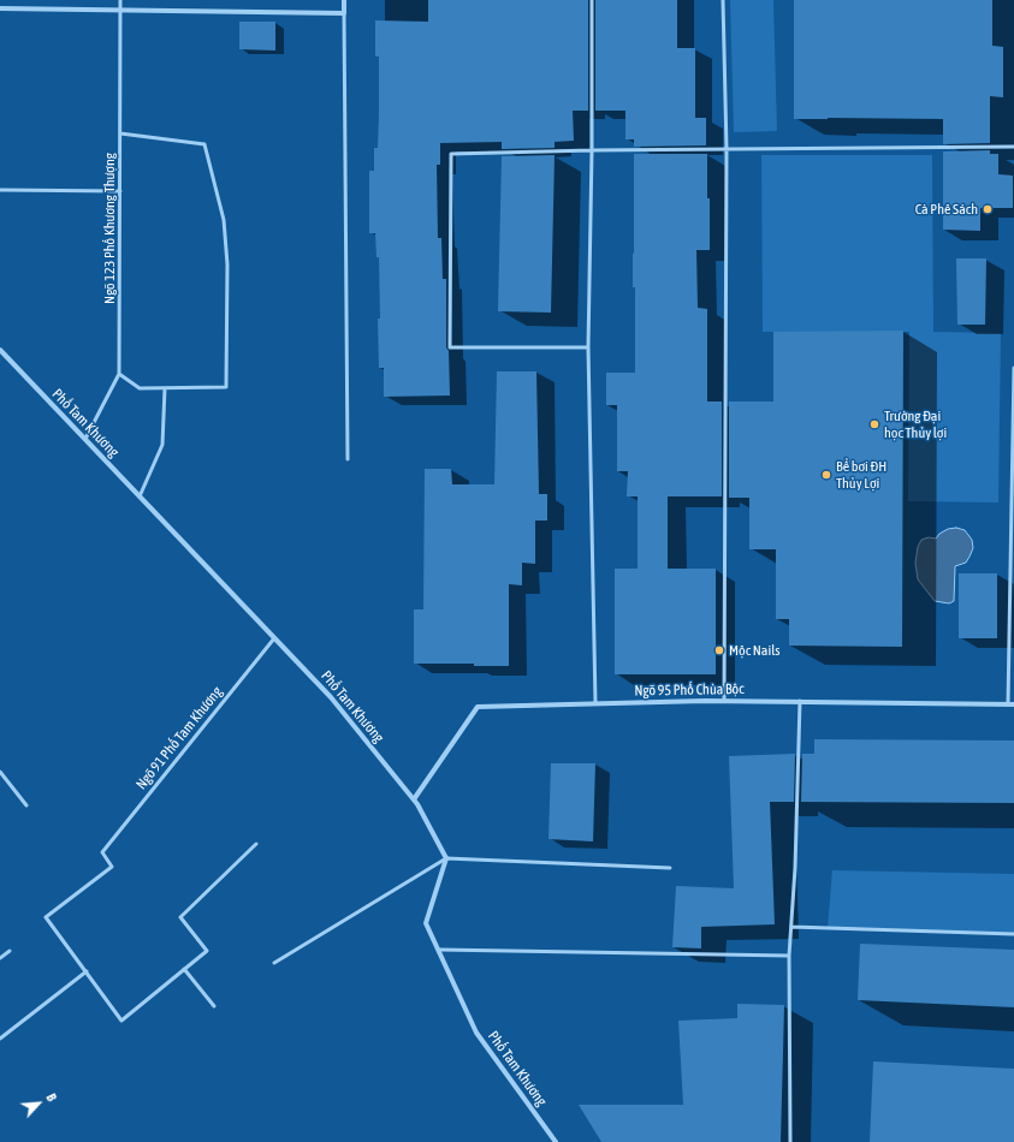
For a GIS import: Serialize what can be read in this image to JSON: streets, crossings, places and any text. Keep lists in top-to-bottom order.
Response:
{
  "streets": {
    "street": ["Phố Tam Khương", "Ngõ 95 Phố Chùa Bộc"],
    "lane": ["Ngõ 123 Phố Khương Thượng", "Ngõ 91 Phố Tam Khương"]
  },
  "crossings": [
    ["Ngõ 123 Phố Khương Thượng", "Phố Tam Khương"],
    ["Phố Tam Khương", "Ngõ 95 Phố Chùa Bộc"],
    ["Phố Tam Khương", "Ngõ 91 Phố Tam Khương"]
  ],
  "places": [
    "Cà Phê Sách",
    "Trường Đại học Thủy lợi",
    "Bể bơi ĐH Thủy Lợi",
    "Mộc Nails"
  ],
  "north": "top right"
}
